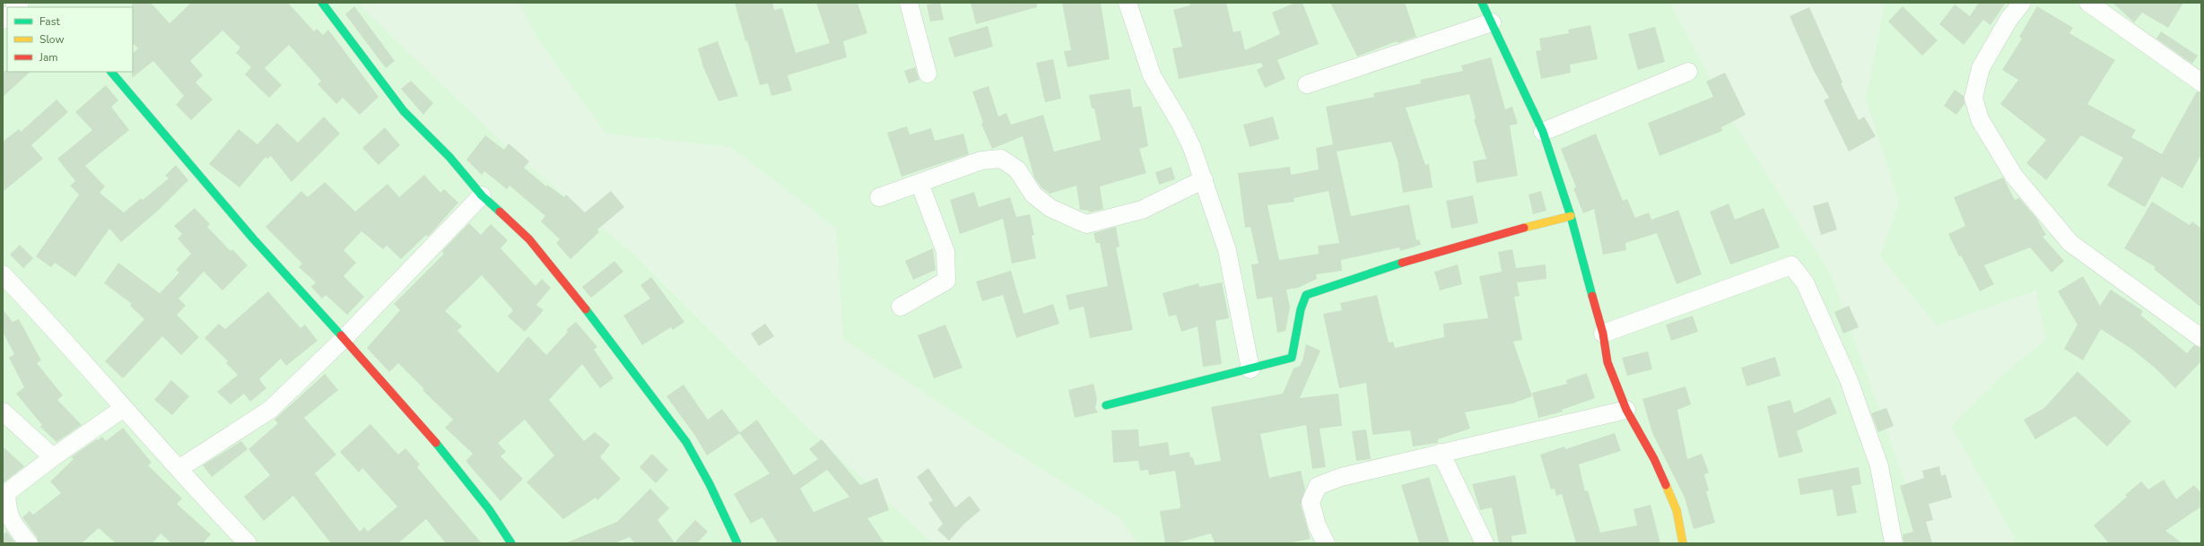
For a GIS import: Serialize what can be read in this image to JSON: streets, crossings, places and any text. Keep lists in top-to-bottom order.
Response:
{
  "legend": ["Fast", "Slow", "Jam"]
}
